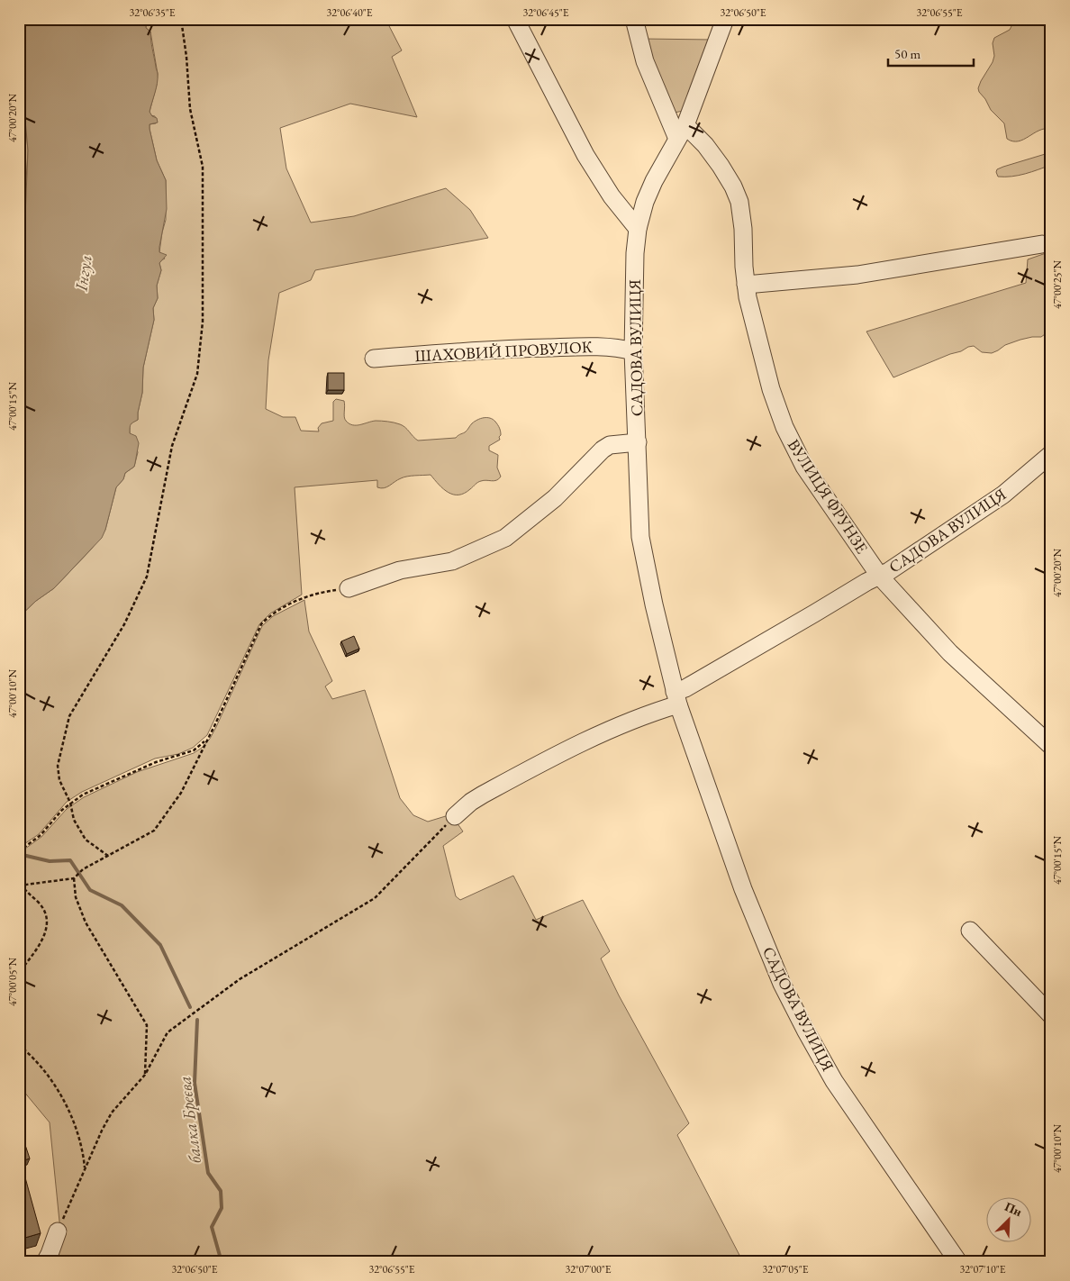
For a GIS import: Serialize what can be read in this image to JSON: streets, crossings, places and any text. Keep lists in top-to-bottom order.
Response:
{
  "streets": {
    "street": ["САДОВА ВУЛИЦЯ", "ШАХОВИЙ ПРОВУЛОК", "ВУЛИЦЯ ФРУНЗЕ"]
  },
  "crossings": [
    ["САДОВА ВУЛИЦЯ", "ШАХОВИЙ ПРОВУЛОК"],
    ["САДОВА ВУЛИЦЯ", "ВУЛИЦЯ ФРУНЗЕ"]
  ],
  "water": ["Інгул", "балка Бреєва"],
  "scale_bar": "50 m",
  "north": "top right",
  "coordinates": [
    "32°06'35\"E",
    "32°06'40\"E",
    "32°06'45\"E",
    "32°06'50\"E",
    "32°06'55\"E",
    "47°00'20\"N",
    "47°00'25\"N",
    "47°00'15\"N",
    "47°00'10\"N",
    "47°00'05\"N",
    "32°07'00\"E",
    "32°07'05\"E",
    "32°07'10\"E"
  ]
}
